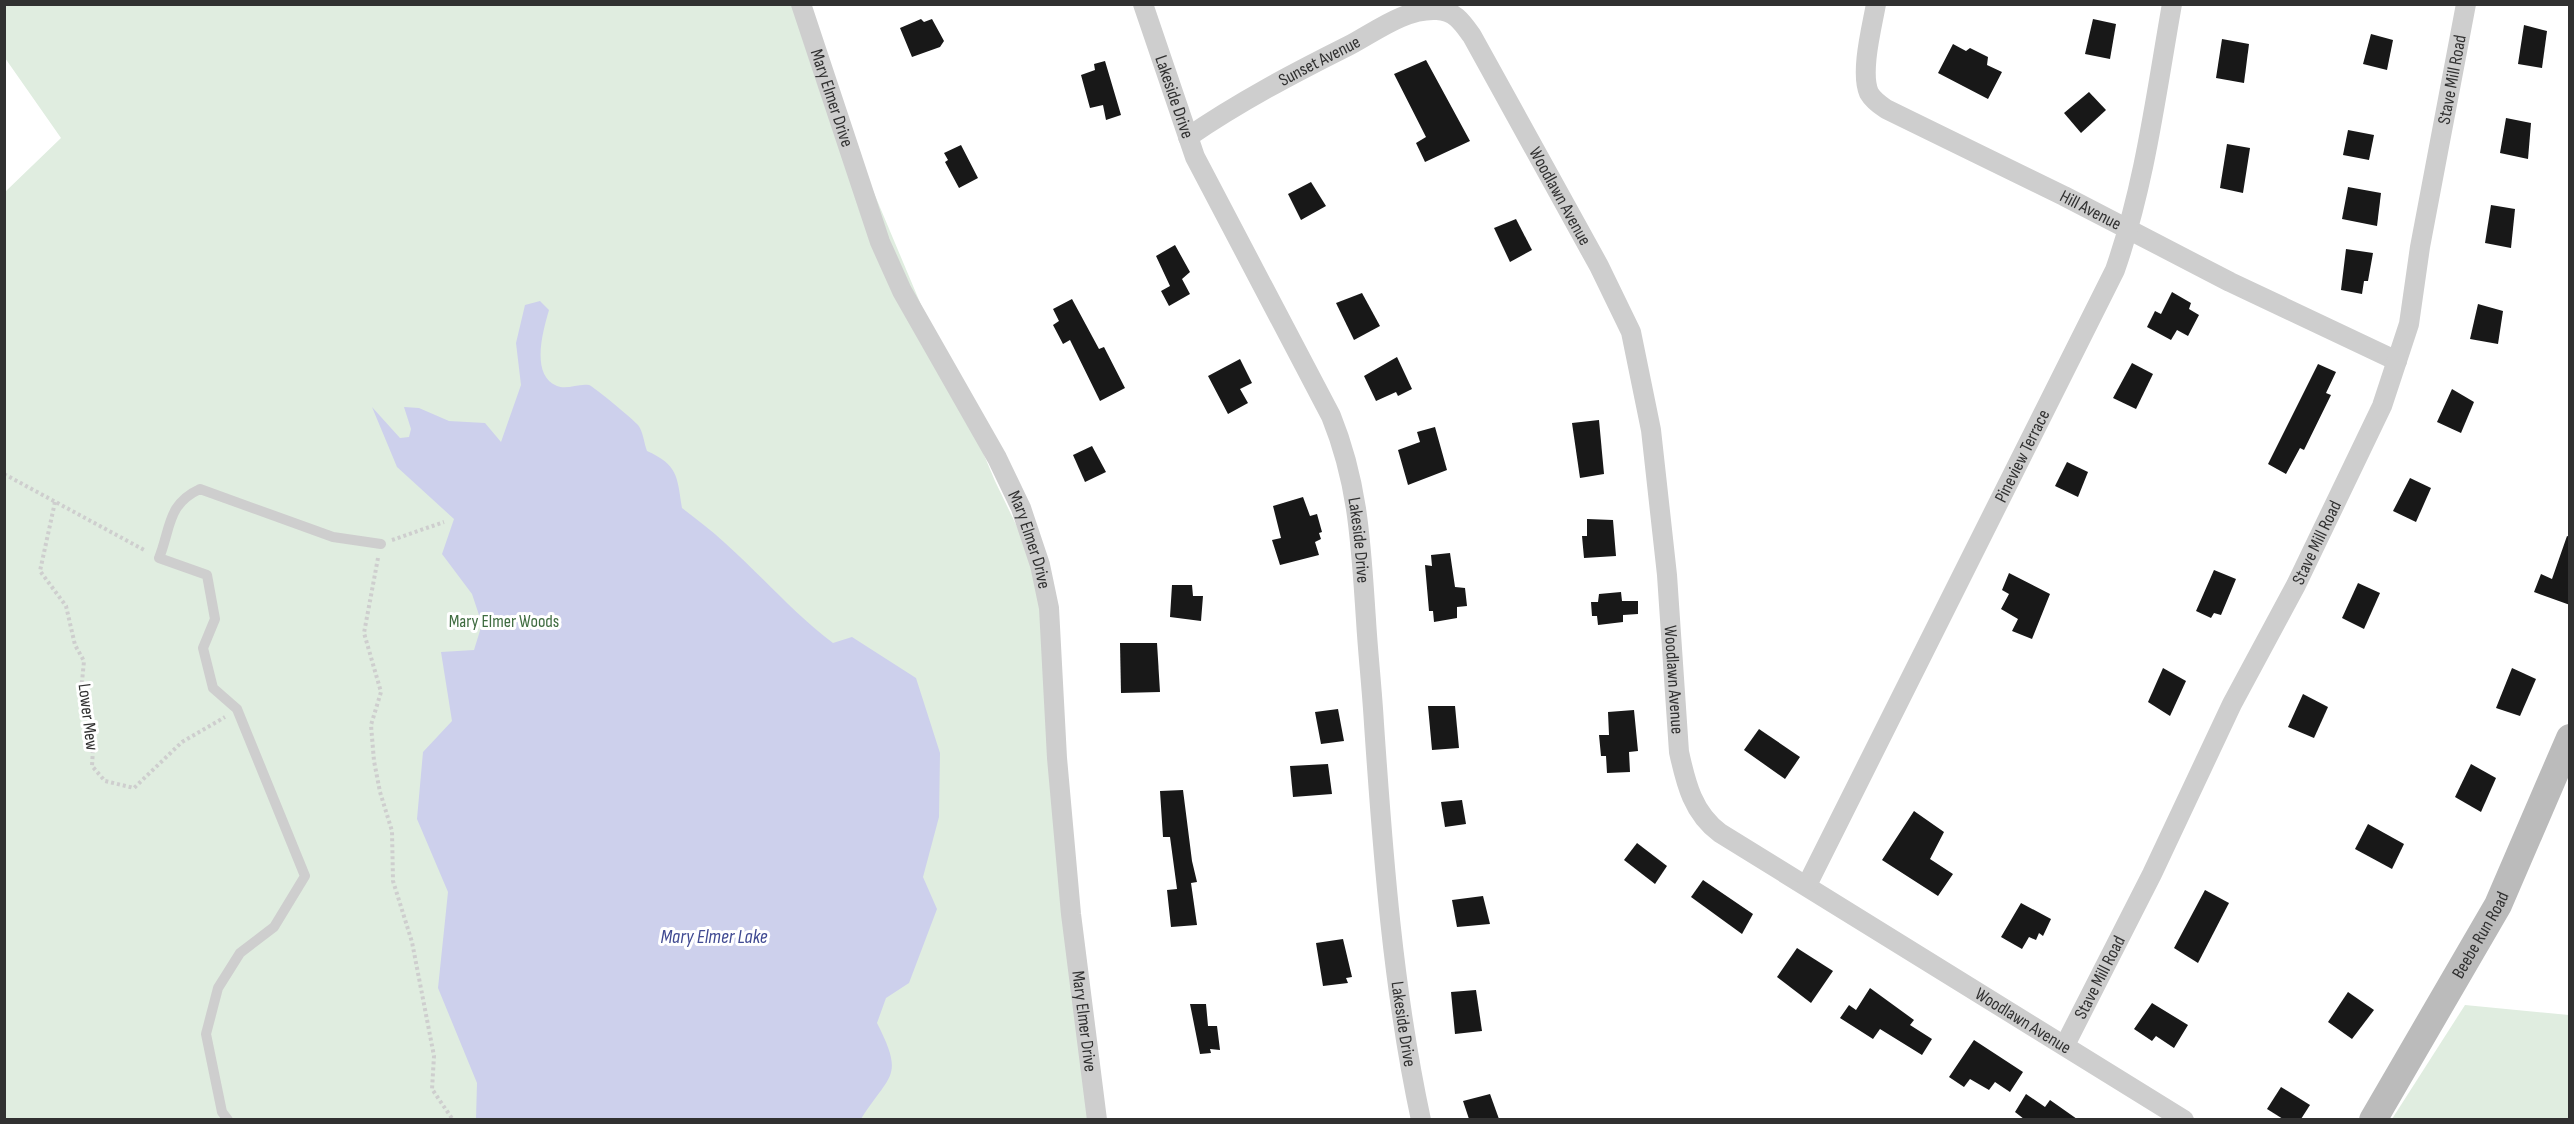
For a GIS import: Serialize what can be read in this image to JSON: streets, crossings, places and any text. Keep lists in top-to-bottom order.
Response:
{
  "streets": {
    "main road": ["Beebe Run Road"],
    "street": [
      "Sunset Avenue",
      "Stave Mill Road",
      "Lakeside Drive",
      "Mary Elmer Drive",
      "Woodlawn Avenue",
      "Hill Avenue",
      "Pineview Terrace"
    ],
    "path": ["Lower Mew"]
  },
  "crossings": [
    ["Sunset Avenue", "Lakeside Drive"],
    ["Sunset Avenue", "Woodlawn Avenue"],
    ["Stave Mill Road", "Woodlawn Avenue"],
    ["Stave Mill Road", "Hill Avenue"],
    ["Woodlawn Avenue", "Pineview Terrace"],
    ["Hill Avenue", "Pineview Terrace"]
  ],
  "water": ["Mary Elmer Lake"],
  "parks": ["Mary Elmer Woods"]
}
